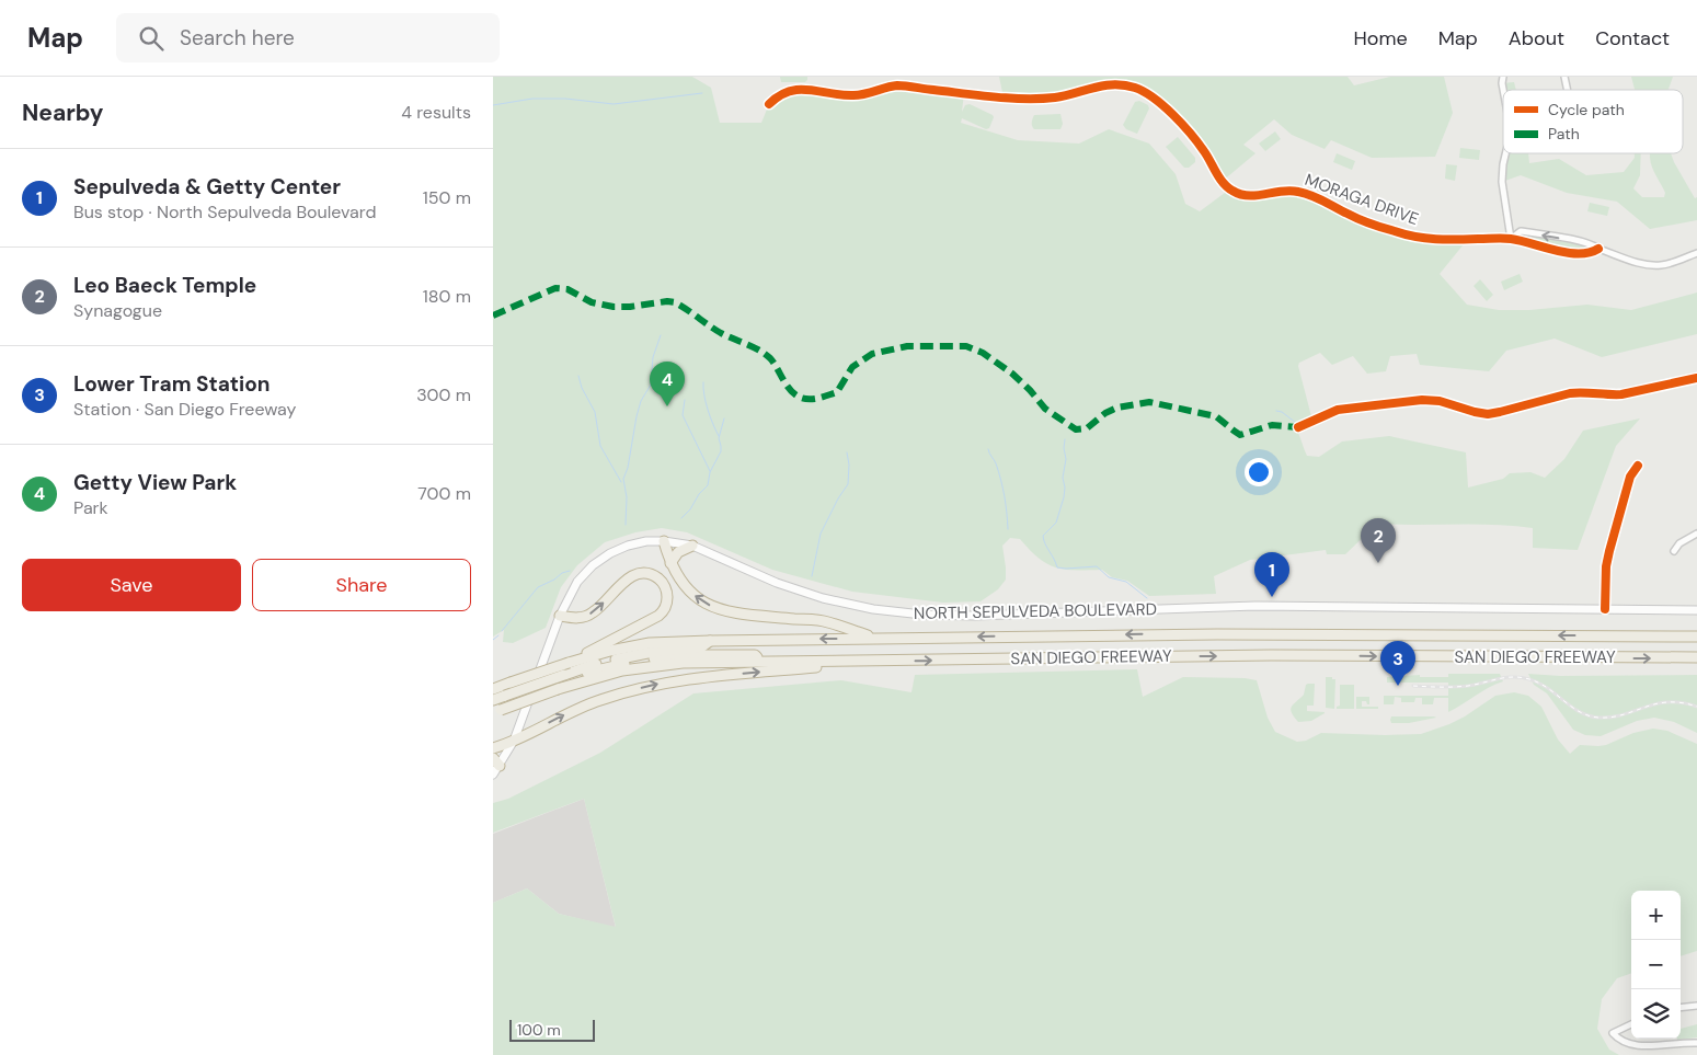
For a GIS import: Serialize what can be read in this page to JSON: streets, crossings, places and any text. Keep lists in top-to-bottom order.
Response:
{
  "streets": {
    "highway": ["SAN DIEGO FREEWAY"],
    "main road": ["NORTH SEPULVEDA BOULEVARD"],
    "street": ["MORAGA DRIVE"]
  },
  "legend": ["Cycle path", "Path"],
  "scale_bar": "100 m",
  "page": {
    "header": "Map",
    "search": "Search here",
    "nav": [
      "Home",
      "Map",
      "About",
      "Contact"
    ],
    "heading": ["Nearby", "4 results"],
    "list": [
      {
        "mark": "1",
        "name": "Sepulveda & Getty Center",
        "note": "Bus stop · North Sepulveda Boulevard",
        "value": "150 m"
      },
      {
        "mark": "2",
        "name": "Leo Baeck Temple",
        "note": "Synagogue",
        "value": "180 m"
      },
      {
        "mark": "3",
        "name": "Lower Tram Station",
        "note": "Station · San Diego Freeway",
        "value": "300 m"
      },
      {
        "mark": "4",
        "name": "Getty View Park",
        "note": "Park",
        "value": "700 m"
      }
    ],
    "pins": [
      "4",
      "2",
      "1",
      "3"
    ],
    "buttons": ["Save", "Share"],
    "map_buttons": ["+", "−"],
    "scale": "100 m"
  }
}
